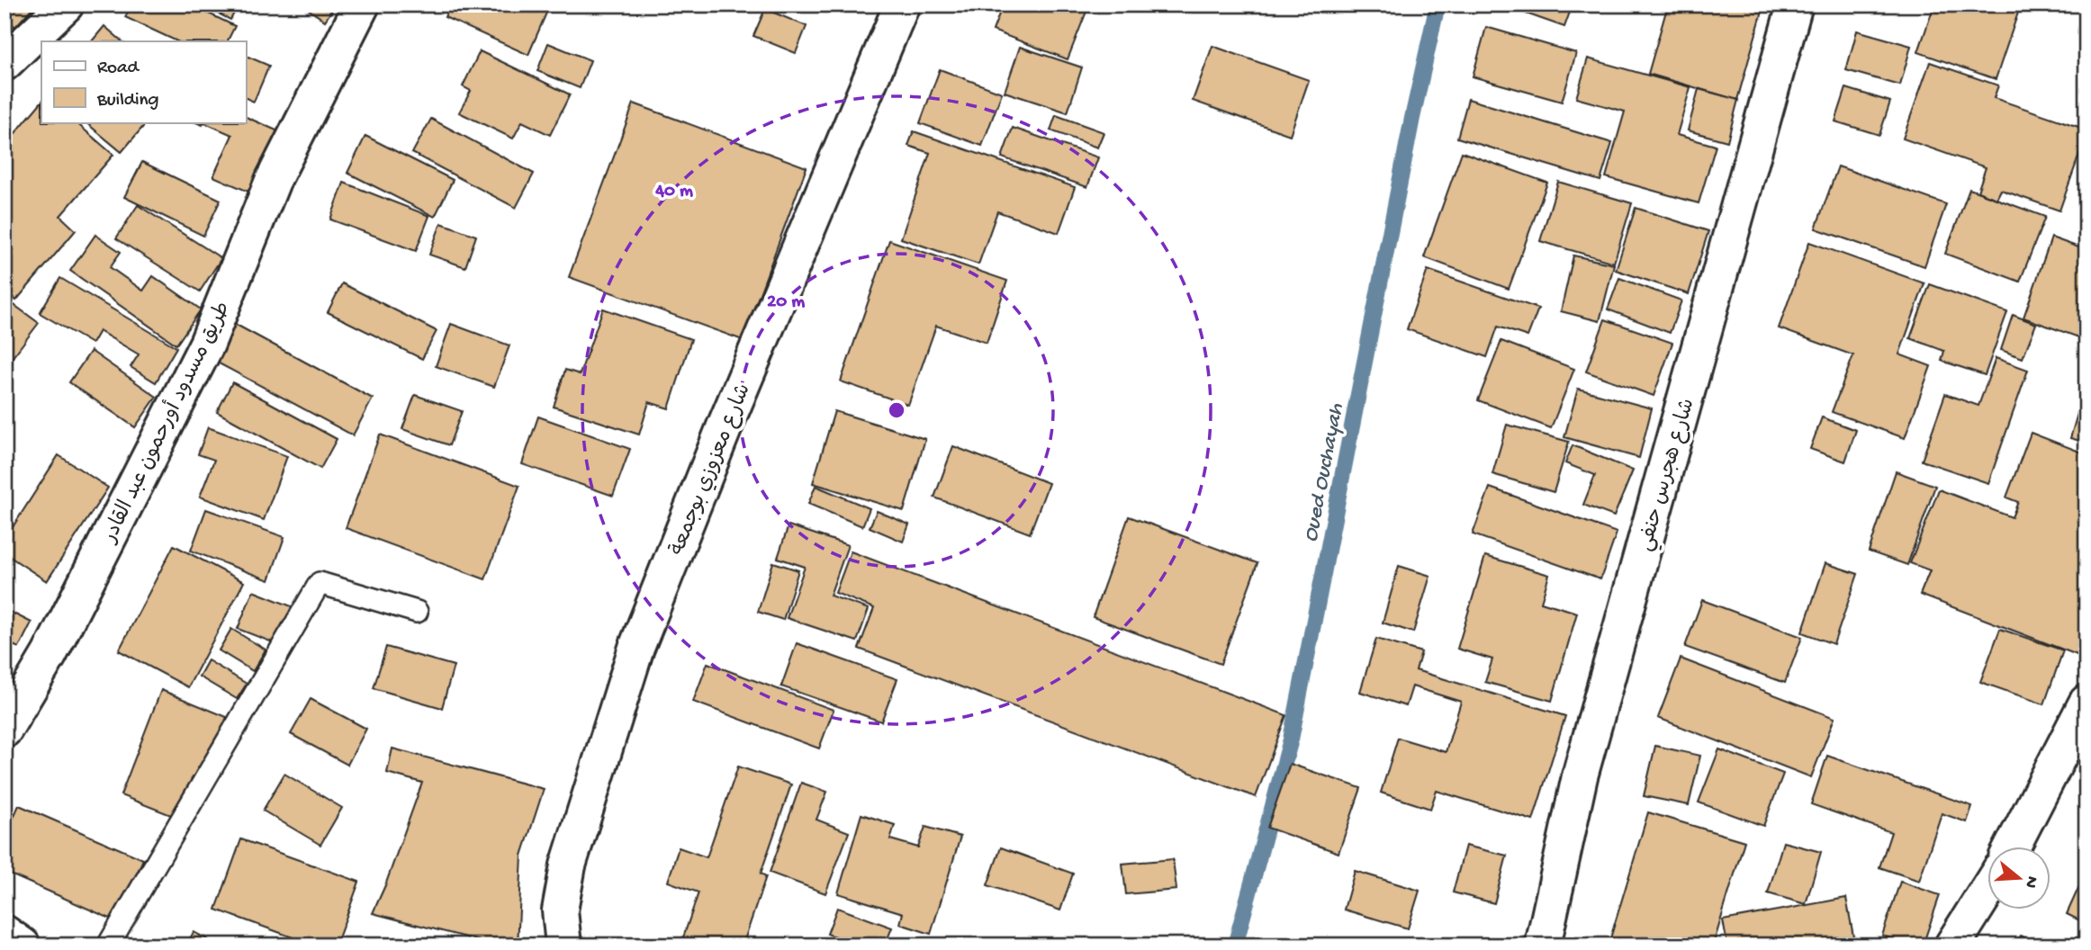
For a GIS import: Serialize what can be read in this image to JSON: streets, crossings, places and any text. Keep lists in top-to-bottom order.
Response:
{
  "streets": {
    "street": ["طريق مسدود أورحمون عبد القادر", "شارع معزوزي بوجمعة", "شارع هجرس حنفي"]
  },
  "water": ["Oued Ouchayah"],
  "legend": ["Road", "Building"],
  "north": "right",
  "rings": ["40 m", "20 m"]
}
